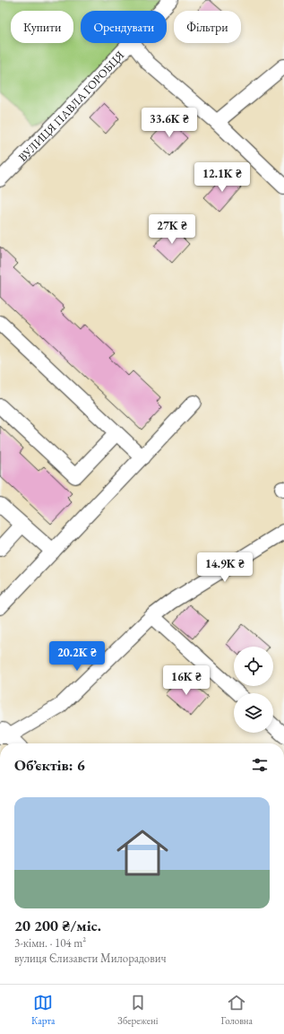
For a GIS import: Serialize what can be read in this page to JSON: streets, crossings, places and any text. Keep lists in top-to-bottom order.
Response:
{
  "streets": {
    "street": ["ВУЛИЦЯ ПАВЛА ГОРОБЦЯ"]
  },
  "page": {
    "chip": ["Купити", "Орендувати", "Фільтри"],
    "price": [
      "33.6K ₴",
      "12.1K ₴",
      "27K ₴",
      "14.9K ₴",
      "20.2K ₴",
      "16K ₴"
    ],
    "heading": "Об’єктів: 6",
    "list": [
      {
        "name": "20 200 ₴/міс.",
        "note": "3-кімн. · 104 m² · вулиця Єлизавети Милорадович"
      }
    ],
    "tabs": ["Карта", "Збережені", "Головна"]
  }
}
